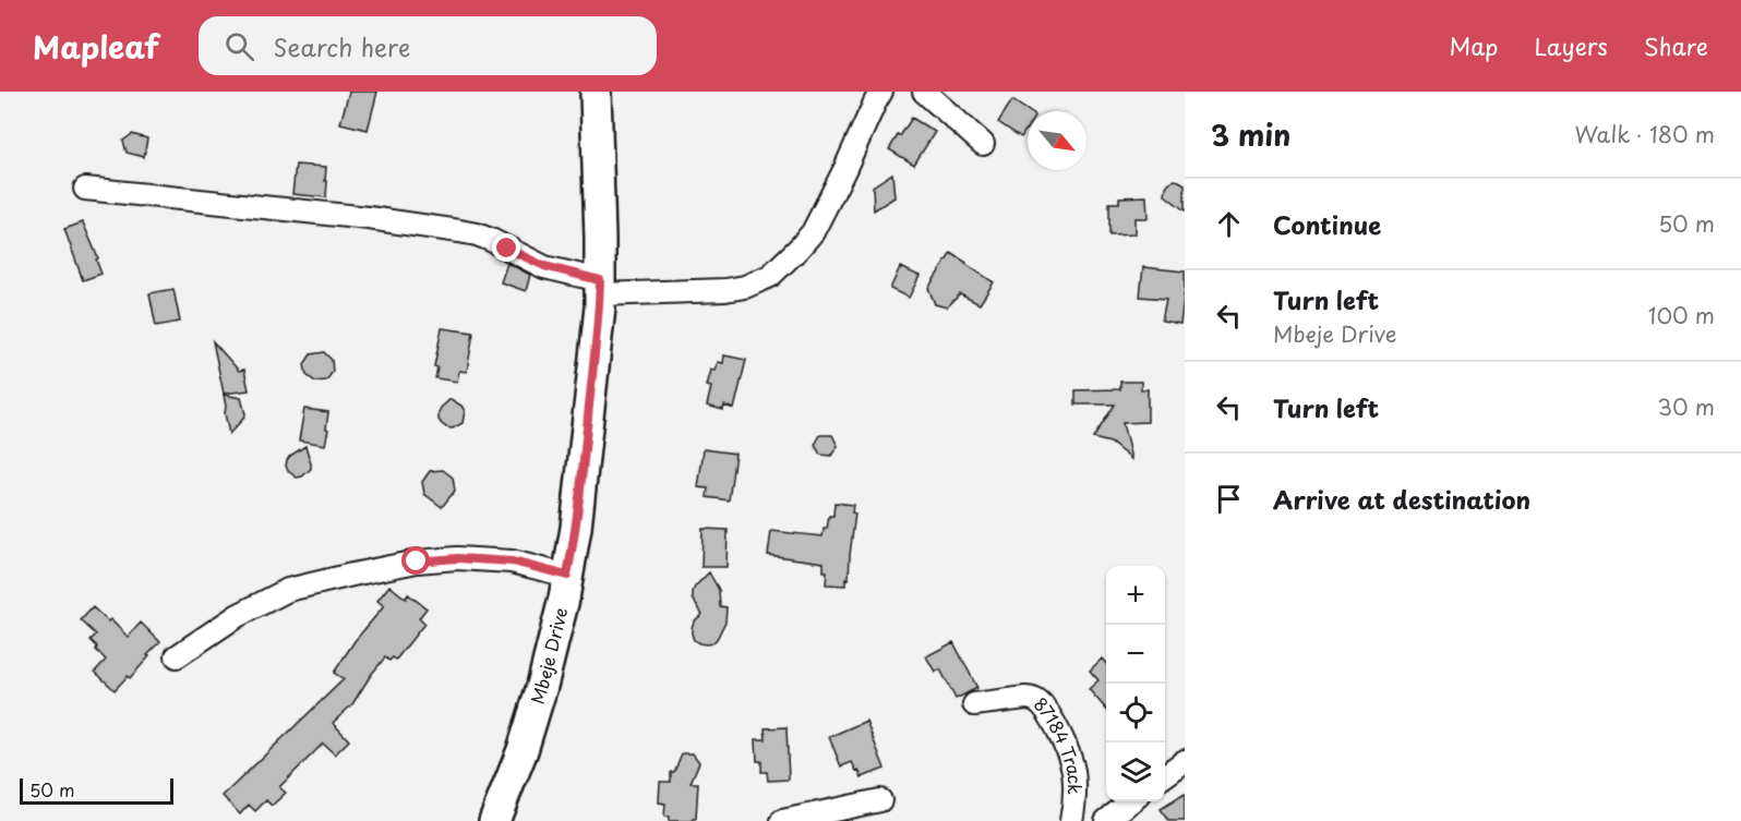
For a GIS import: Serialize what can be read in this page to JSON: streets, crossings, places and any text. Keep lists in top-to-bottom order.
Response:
{
  "streets": {
    "street": ["Mbeje Drive", "87184 Track"]
  },
  "scale_bar": "50 m",
  "north": "bottom right",
  "page": {
    "header": "Mapleaf",
    "search": "Search here",
    "nav": ["Map", "Layers", "Share"],
    "heading": ["3 min", "Walk · 180 m"],
    "list": [
      ["Continue", "50 m"],
      ["Turn left", "Mbeje Drive", "100 m"],
      ["Turn left", "30 m"],
      "Arrive at destination"
    ],
    "map_buttons": ["+", "−"],
    "scale": "50 m"
  }
}
